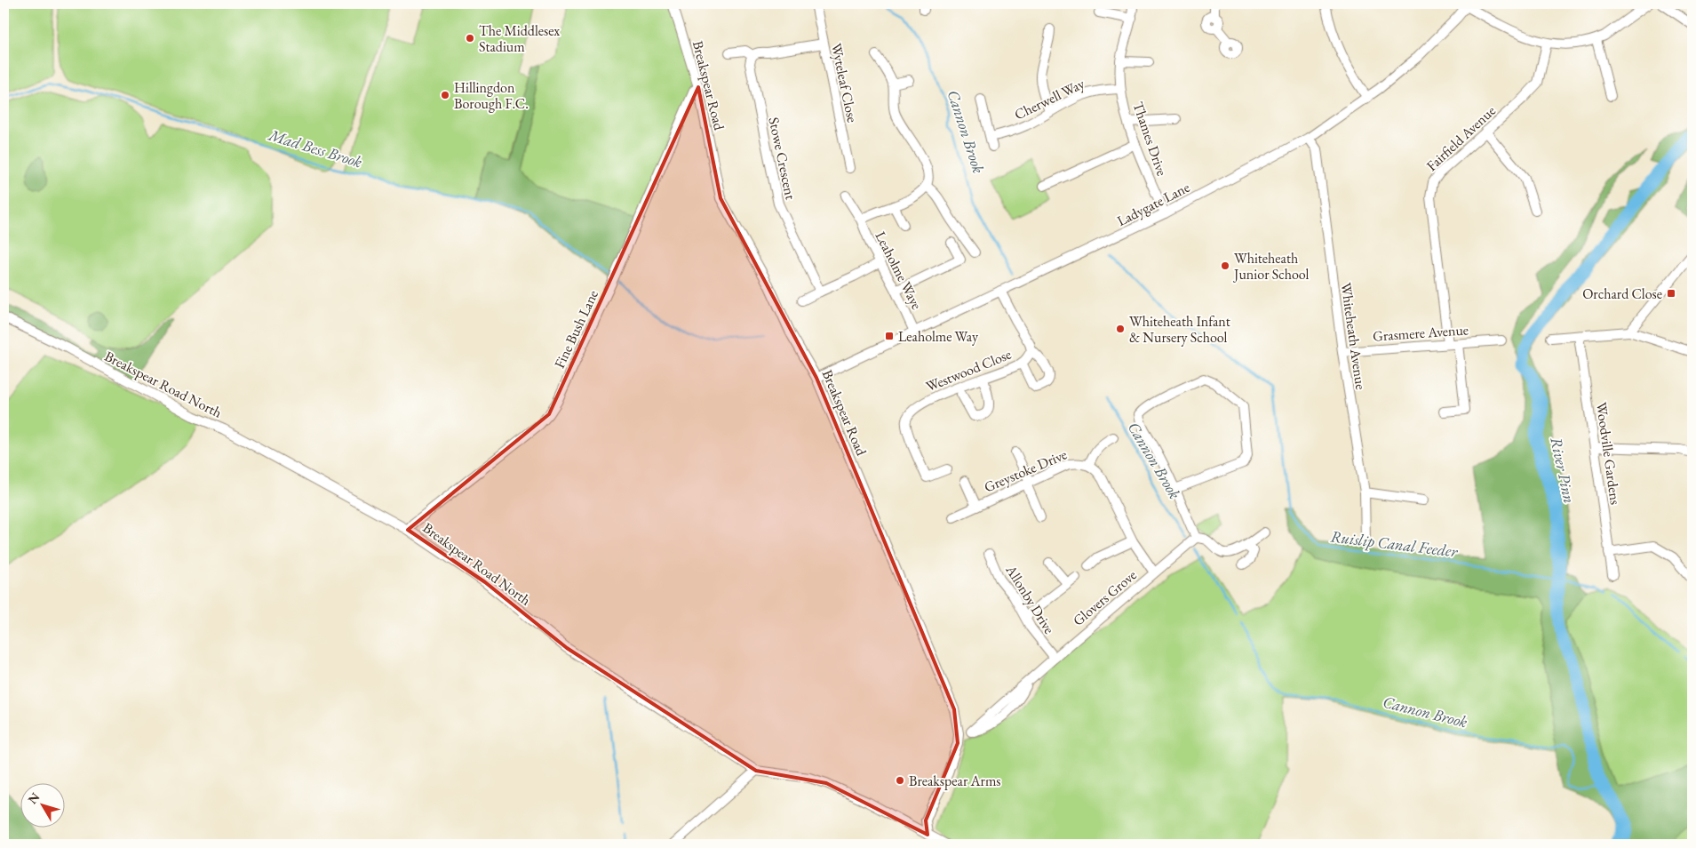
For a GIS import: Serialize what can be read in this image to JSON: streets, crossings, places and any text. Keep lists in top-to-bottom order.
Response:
{
  "streets": {
    "street": [
      "Wyteleaf Close",
      "Breakspear Road",
      "Cherwell Way",
      "Fairfield Avenue",
      "Thames Drive",
      "Stowe Crescent",
      "Ladygate Lane",
      "Leaholme Waye",
      "Fine Bush Lane",
      "Grasmere Avenue",
      "Whiteheath Avenue",
      "Westwood Close",
      "Breakspear Road North",
      "Woodville Gardens",
      "Greystoke Drive",
      "Glovers Grove",
      "Allonby Drive"
    ]
  },
  "crossings": [
    ["Breakspear Road", "Ladygate Lane"],
    ["Breakspear Road", "Fine Bush Lane"],
    ["Breakspear Road", "Breakspear Road North"],
    ["Breakspear Road", "Glovers Grove"],
    ["Cherwell Way", "Thames Drive"],
    ["Fairfield Avenue", "Grasmere Avenue"],
    ["Thames Drive", "Ladygate Lane"],
    ["Ladygate Lane", "Leaholme Waye"],
    ["Ladygate Lane", "Whiteheath Avenue"],
    ["Ladygate Lane", "Westwood Close"],
    ["Fine Bush Lane", "Breakspear Road North"],
    ["Grasmere Avenue", "Whiteheath Avenue"],
    ["Greystoke Drive", "Glovers Grove"],
    ["Glovers Grove", "Allonby Drive"]
  ],
  "water": [
    "Cannon Brook",
    "Mad Bess Brook",
    "River Pinn",
    "Ruislip Canal Feeder"
  ],
  "places": {
    "other": [
      "The Middlesex Stadium",
      "Hillingdon Borough F.C.",
      "Whiteheath Junior School",
      "Whiteheath Infant & Nursery School",
      "Breakspear Arms"
    ],
    "transit": ["Orchard Close", "Leaholme Way"]
  },
  "north": "top left"
}
